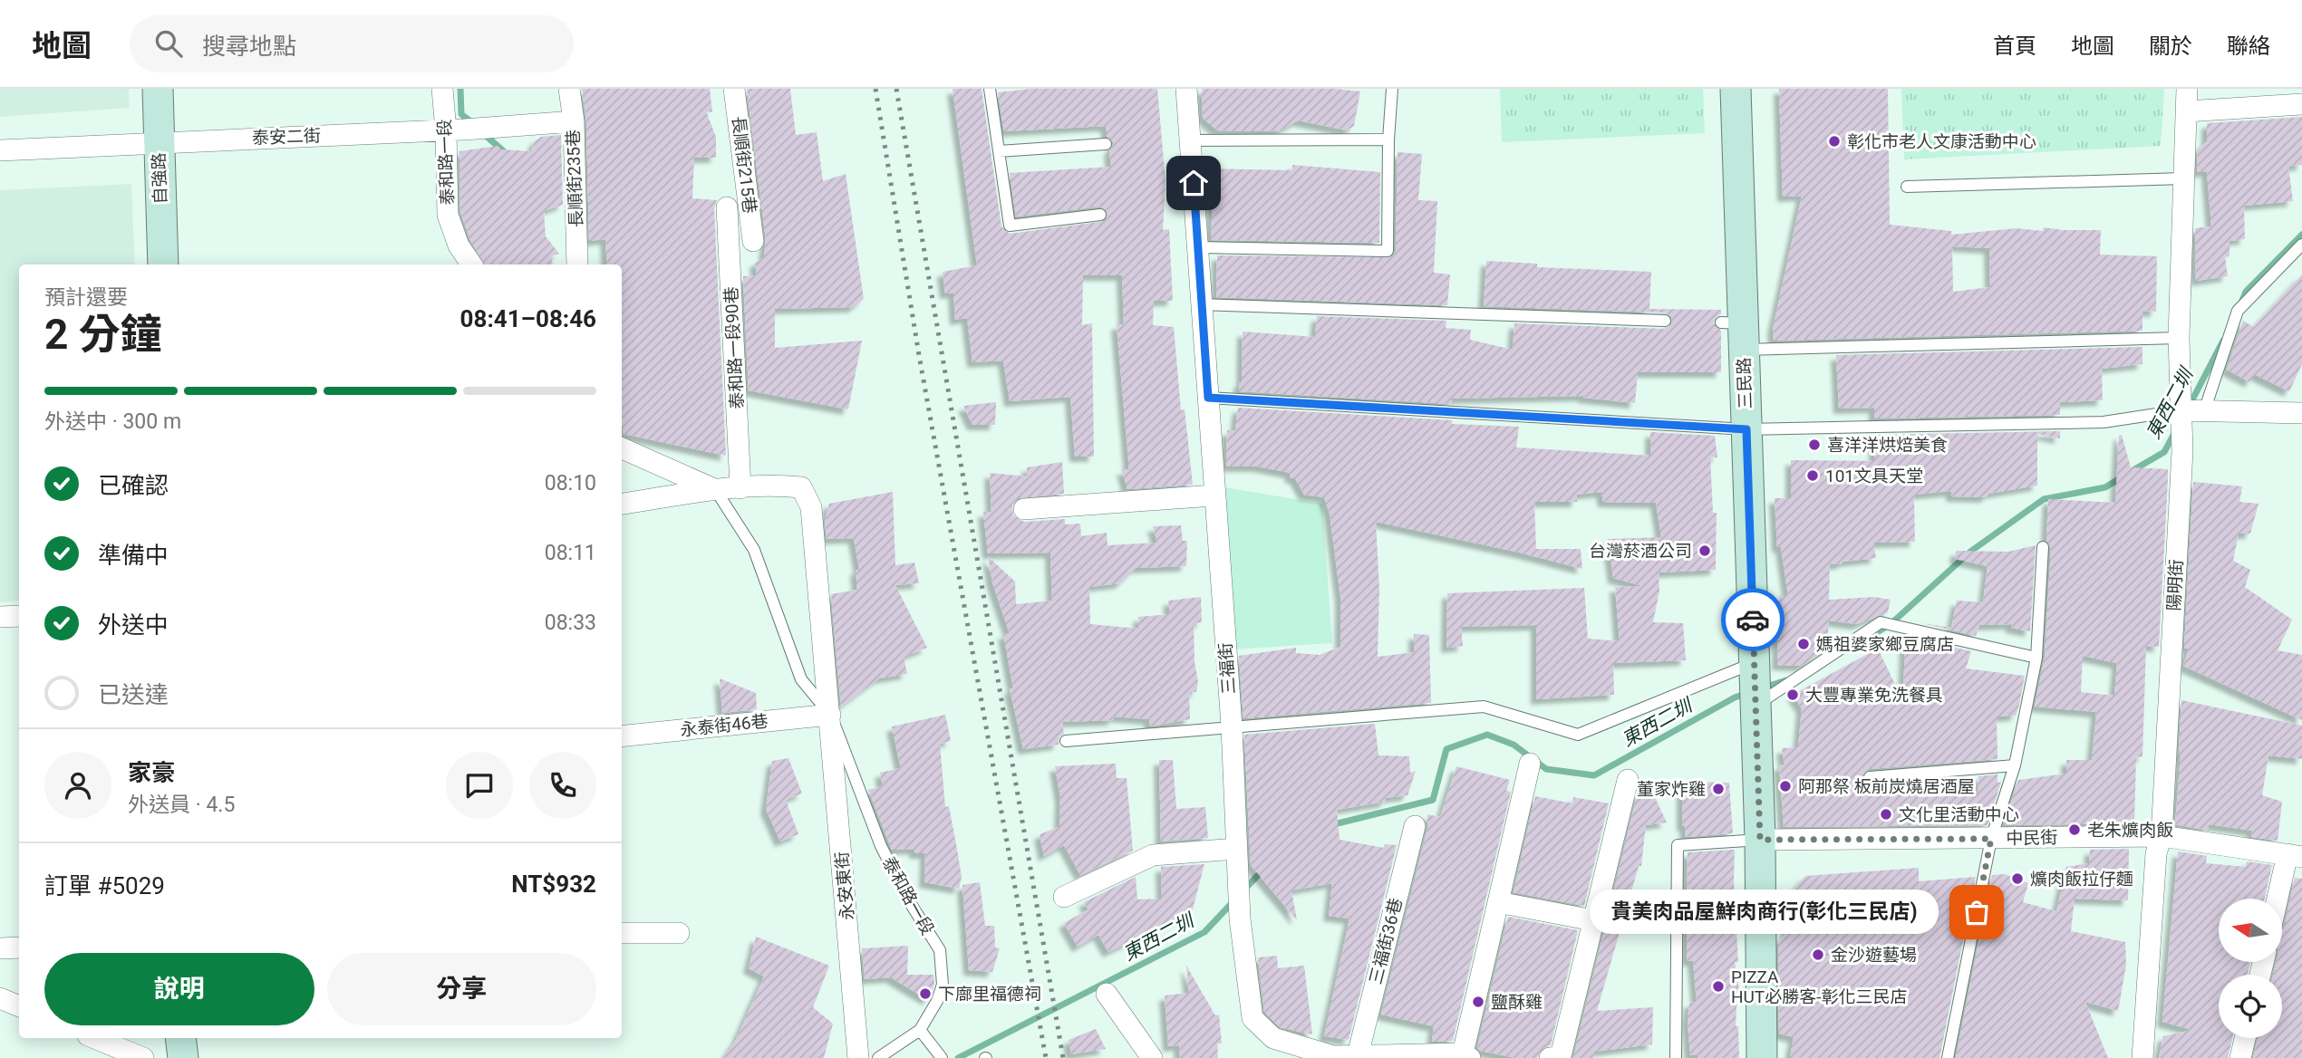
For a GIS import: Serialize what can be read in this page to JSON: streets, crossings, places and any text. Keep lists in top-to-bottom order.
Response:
{
  "streets": {
    "street": [
      "泰安二街",
      "泰和路一段",
      "長順街215巷",
      "自強路",
      "長順街235巷",
      "泰和路一段90巷",
      "三民路",
      "陽明街",
      "三福街",
      "永泰街46巷",
      "中民街",
      "永安東街",
      "三福街36巷"
    ]
  },
  "crossings": [
    ["泰安二街", "泰和路一段"],
    ["泰安二街", "自強路"],
    ["泰安二街", "長順街235巷"],
    ["泰和路一段", "泰和路一段90巷"],
    ["泰和路一段", "永泰街46巷"],
    ["泰和路一段", "永安東街"],
    ["三民路", "中民街"],
    ["陽明街", "中民街"],
    ["三福街", "三福街36巷"],
    ["永泰街46巷", "永安東街"]
  ],
  "water": ["東西二圳"],
  "places": [
    "彰化市老人文康活動中心",
    "喜洋洋烘焙美食",
    "101文具天堂",
    "台灣菸酒公司",
    "媽祖婆家鄉豆腐店",
    "大豐專業免洗餐具",
    "阿那祭 板前炭燒居酒屋",
    "董家炸雞",
    "文化里活動中心",
    "老朱爌肉飯",
    "爌肉飯拉仔麵",
    "貴美肉品屋鮮肉商行(彰化三民店)",
    "金沙遊藝場",
    "PIZZA HUT必勝客-彰化三民店",
    "下廍里福德祠",
    "鹽酥雞"
  ],
  "north": "left",
  "page": {
    "header": "地圖",
    "search": "搜尋地點",
    "nav": [
      "首頁",
      "地圖",
      "關於",
      "聯絡"
    ],
    "heading": ["2 分鐘", "預計還要", "08:41–08:46"],
    "panel": [
      "家豪",
      "外送員 · 4.5",
      "訂單 #5029",
      "NT$932"
    ],
    "bar": "外送中 · 300 m",
    "list": [
      ["已確認", "08:10"],
      ["準備中", "08:11"],
      ["外送中", "08:33"],
      "已送達"
    ],
    "bubble": "貴美肉品屋鮮肉商行(彰化三民店)",
    "buttons": ["說明", "分享"]
  }
}
